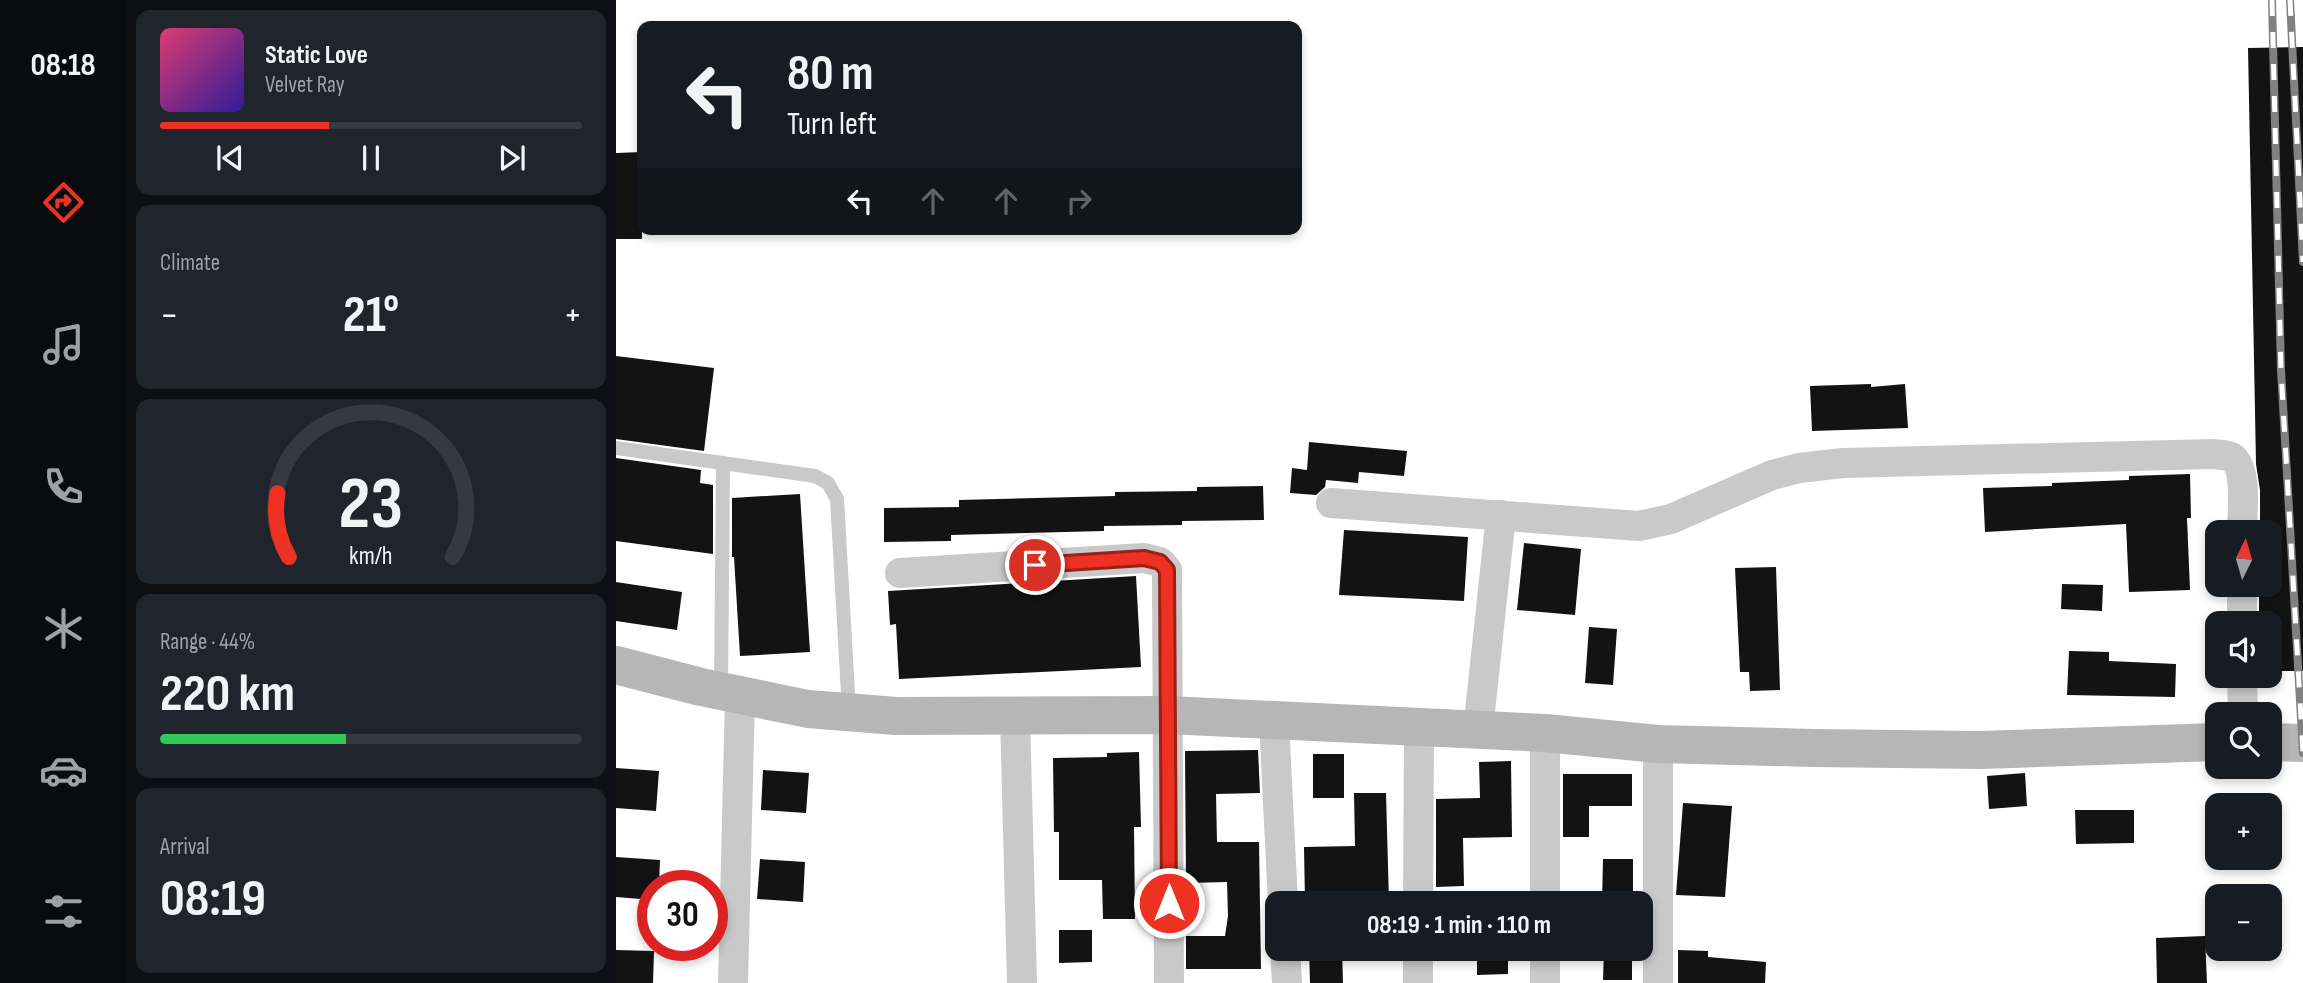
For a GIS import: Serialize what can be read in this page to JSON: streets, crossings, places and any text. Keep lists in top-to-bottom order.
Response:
{
  "north": "top",
  "page": {
    "tabs": "08:18",
    "turn": ["80 m", "Turn left"],
    "song": ["Static Love", "Velvet Ray"],
    "tile": [
      "Climate",
      ["Range · 44%", "220 km"],
      ["Arrival", "08:19"]
    ],
    "heat": ["−", "21°", "+"],
    "map_buttons": ["+", "−"],
    "limit": "30",
    "trip": "08:19 · 1 min · 110 m",
    "gauge": ["23", "km/h"]
  }
}
